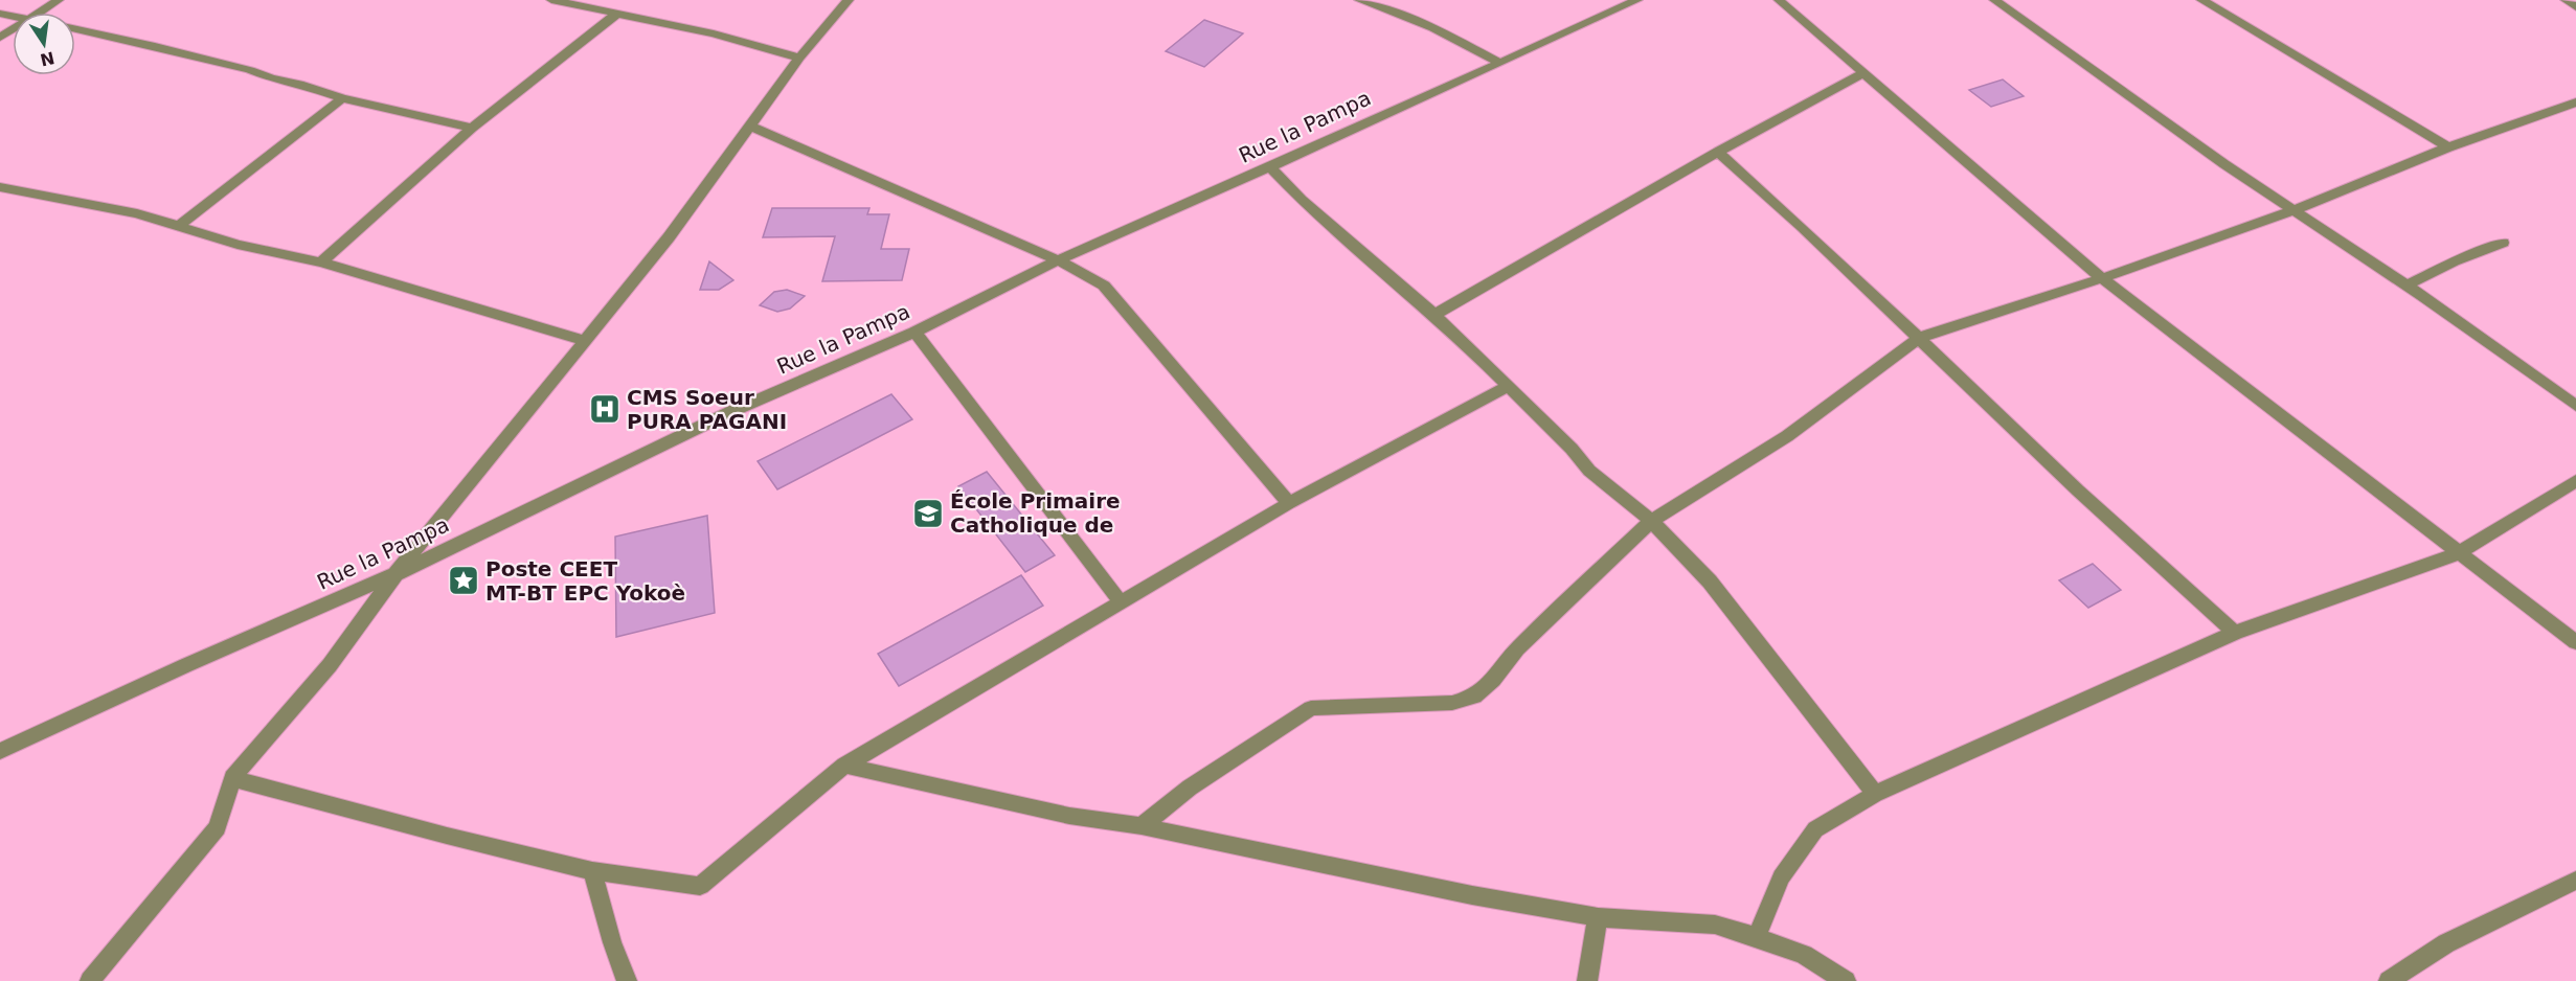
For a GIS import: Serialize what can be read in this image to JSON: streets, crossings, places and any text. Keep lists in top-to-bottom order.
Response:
{
  "streets": {
    "street": ["Rue la Pampa"]
  },
  "places": {
    "hospital": ["CMS Soeur PURA PAGANI"],
    "school or university": ["École Primaire Catholique de"],
    "place": ["Poste CEET MT-BT EPC Yokoè"]
  },
  "north": "bottom"
}
